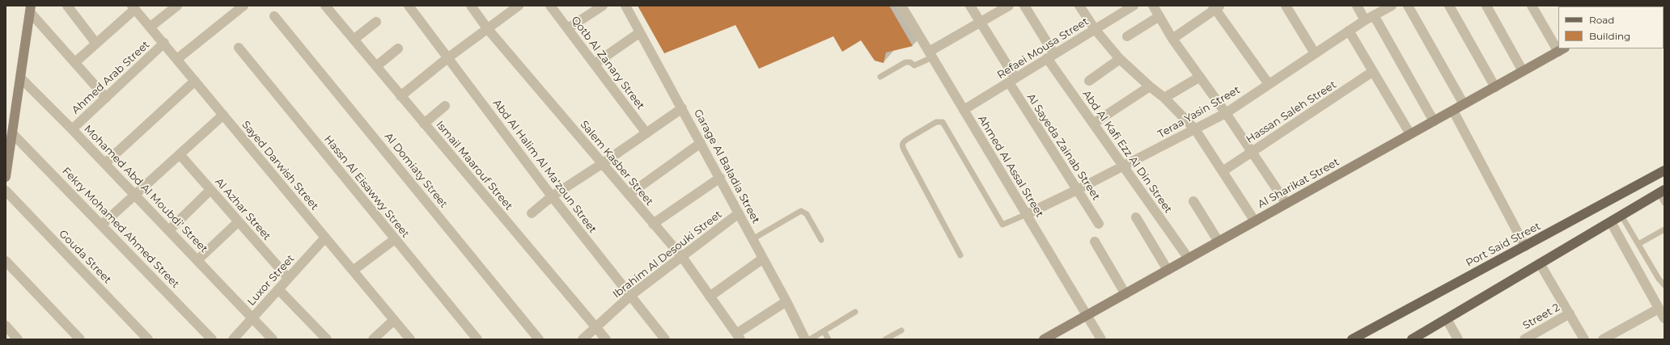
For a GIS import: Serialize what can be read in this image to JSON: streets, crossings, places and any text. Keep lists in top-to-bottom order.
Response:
{
  "streets": {
    "main road": ["Al Sharikat Street", "Port Said Street"],
    "street": [
      "Refaei Mousa Street",
      "Qotb Al Zanary Street",
      "Ahmed Arab Street",
      "Teraa Yasin Street",
      "Hassan Saleh Street",
      "Al Sayeda Zainab Street",
      "Abd Al Kafi Ezz Al Din Street",
      "Salem Kasber Street",
      "Sayed Darwish Street",
      "Ismail Maarouf Street",
      "Abd Al Halim Al Ma'zoun Street",
      "Garage Al Baladia Street",
      "Ahmed Al Assal Street",
      "Al Domiaty Street",
      "Hassn Al Eisawwy Street",
      "Mohamed Abd Al Moubdi' Street",
      "Al Azhar Street",
      "Fekry Mohamed Ahmed Street",
      "Ibrahim Al Desouki Street",
      "Gouda Street",
      "Luxor Street",
      "Street 2"
    ]
  },
  "crossings": [
    ["Refaei Mousa Street", "Al Sayeda Zainab Street"],
    ["Refaei Mousa Street", "Abd Al Kafi Ezz Al Din Street"],
    ["Refaei Mousa Street", "Ahmed Al Assal Street"],
    ["Ahmed Arab Street", "Sayed Darwish Street"],
    ["Ahmed Arab Street", "Mohamed Abd Al Moubdi' Street"],
    ["Teraa Yasin Street", "Al Sayeda Zainab Street"],
    ["Teraa Yasin Street", "Abd Al Kafi Ezz Al Din Street"],
    ["Teraa Yasin Street", "Ahmed Al Assal Street"],
    ["Abd Al Kafi Ezz Al Din Street", "Al Sharikat Street"],
    ["Salem Kasber Street", "Ibrahim Al Desouki Street"],
    ["Sayed Darwish Street", "Luxor Street"],
    ["Ismail Maarouf Street", "Ibrahim Al Desouki Street"],
    ["Abd Al Halim Al Ma'zoun Street", "Ibrahim Al Desouki Street"],
    ["Garage Al Baladia Street", "Ibrahim Al Desouki Street"],
    ["Ahmed Al Assal Street", "Al Sharikat Street"],
    ["Mohamed Abd Al Moubdi' Street", "Luxor Street"],
    ["Al Azhar Street", "Luxor Street"]
  ],
  "legend": ["Road", "Building"]
}
